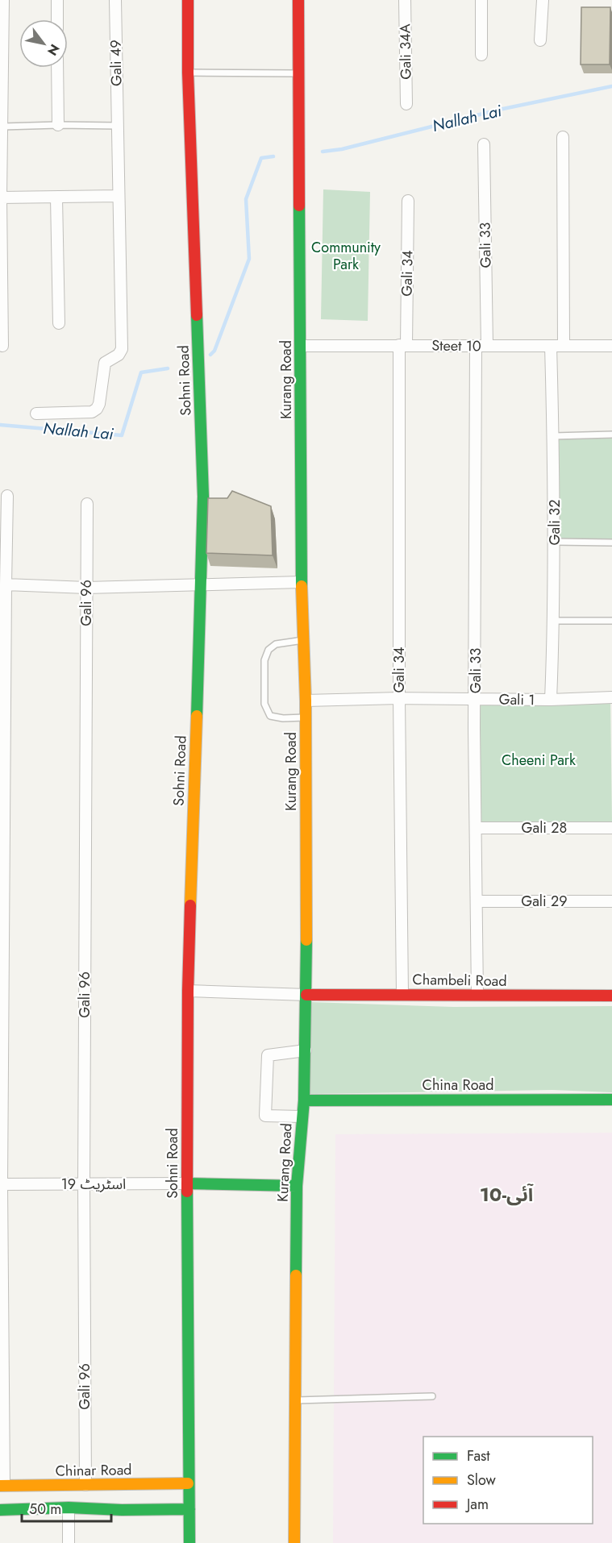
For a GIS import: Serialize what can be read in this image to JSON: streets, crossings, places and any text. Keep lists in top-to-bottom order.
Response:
{
  "streets": {
    "street": [
      "Gali 34A",
      "Gali 49",
      "Gali 33",
      "Gali 34",
      "Steet 10",
      "Kurang Road",
      "Sohni Road",
      "Gali 32",
      "Gali 96",
      "Gali 1",
      "Gali 28",
      "Gali 29",
      "Chambeli Road",
      "China Road",
      "اسٹریٹ 19",
      "Chinar Road"
    ]
  },
  "crossings": [
    ["Gali 33", "Steet 10"],
    ["Gali 33", "Gali 1"],
    ["Gali 33", "Gali 28"],
    ["Gali 33", "Gali 29"],
    ["Gali 33", "Chambeli Road"],
    ["Gali 34", "Steet 10"],
    ["Gali 34", "Gali 1"],
    ["Gali 34", "Chambeli Road"],
    ["Steet 10", "Kurang Road"],
    ["Steet 10", "Gali 32"],
    ["Kurang Road", "Gali 1"],
    ["Kurang Road", "Chambeli Road"],
    ["Kurang Road", "China Road"],
    ["Sohni Road", "اسٹریٹ 19"],
    ["Sohni Road", "Chinar Road"],
    ["Gali 32", "Gali 1"],
    ["Gali 96", "اسٹریٹ 19"],
    ["Gali 96", "Chinar Road"]
  ],
  "districts": ["آئی-10"],
  "water": ["Nallah Lai"],
  "parks": ["Community Park", "Cheeni Park"],
  "legend": ["Fast", "Slow", "Jam"],
  "scale_bar": "50 m",
  "north": "bottom right"
}
